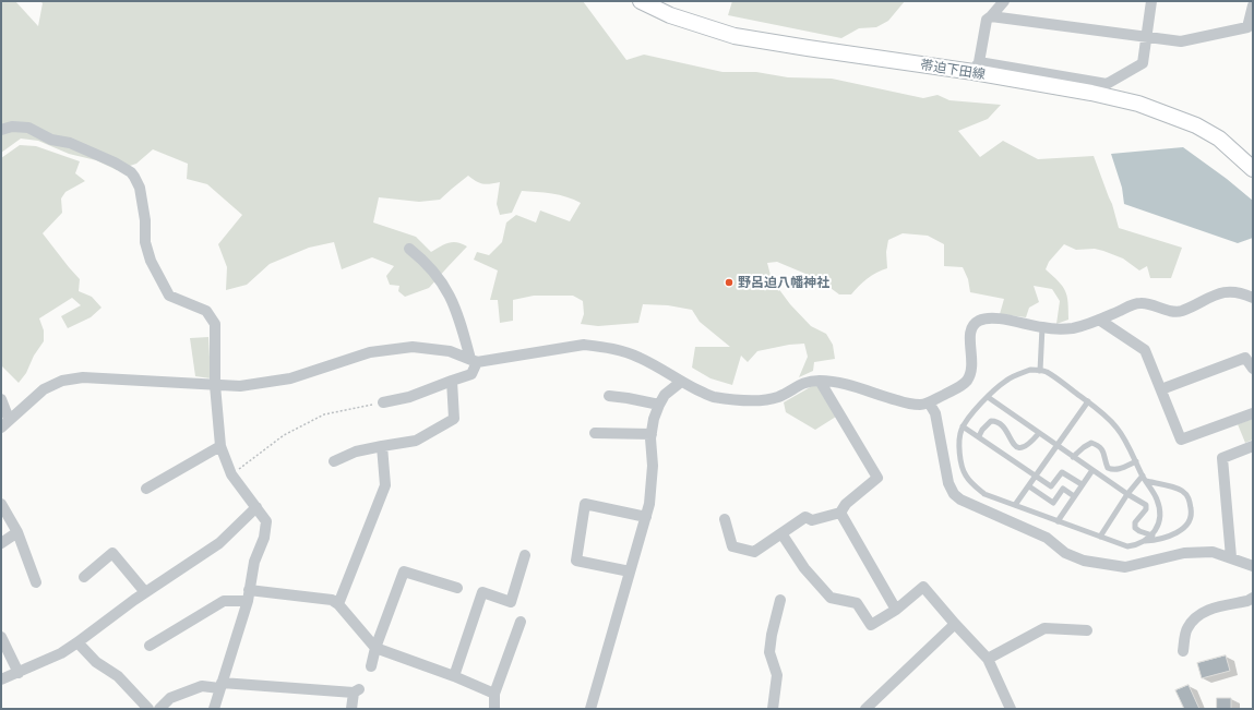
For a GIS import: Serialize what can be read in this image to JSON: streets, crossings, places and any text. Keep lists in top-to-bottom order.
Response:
{
  "streets": {
    "main road": ["帯迫下田線"]
  },
  "places": ["野呂迫八幡神社"]
}
